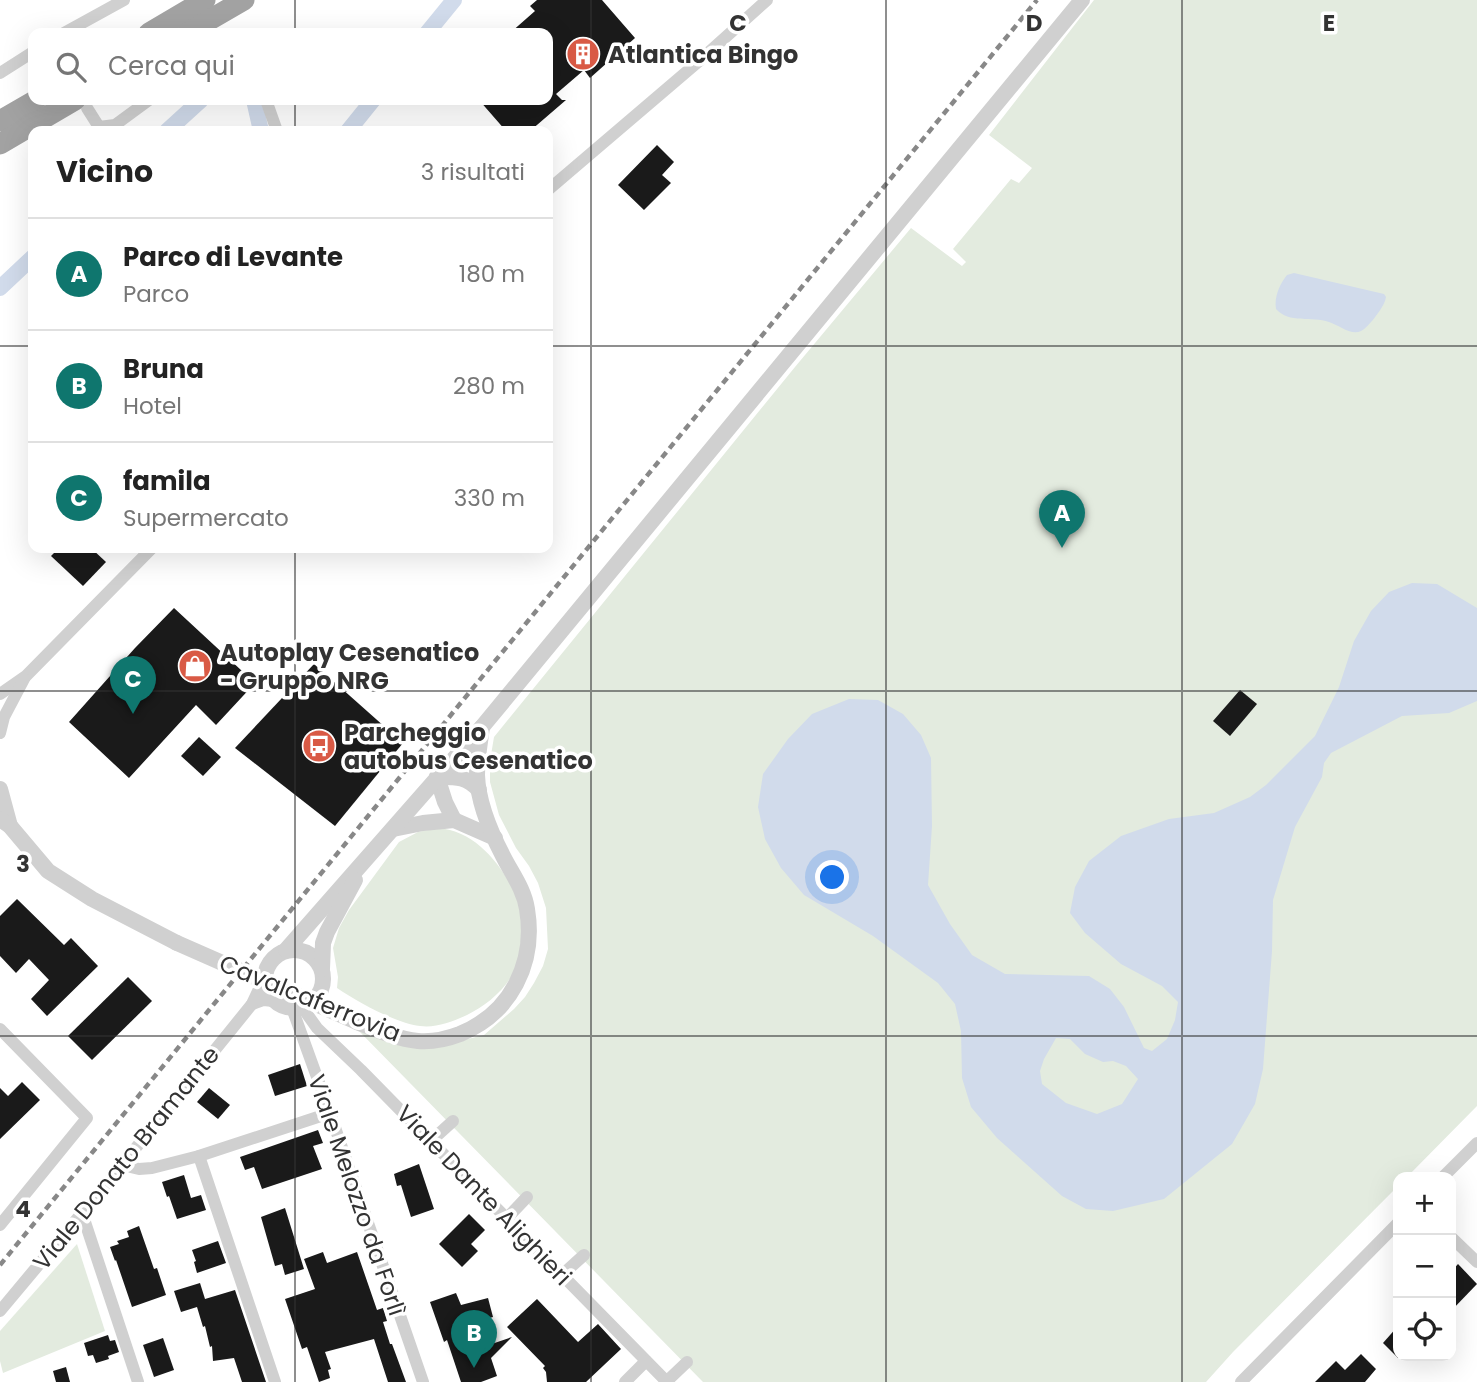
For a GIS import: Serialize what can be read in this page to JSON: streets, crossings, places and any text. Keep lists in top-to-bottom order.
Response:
{
  "streets": {
    "street": [
      "Cavalcaferrovia",
      "Viale Donato Bramante",
      "Viale Melozzo da Forlì",
      "Viale Dante Alighieri"
    ]
  },
  "crossings": [
    ["Viale Donato Bramante", "Viale Melozzo da Forlì"],
    ["Viale Donato Bramante", "Viale Dante Alighieri"],
    ["Viale Melozzo da Forlì", "Viale Dante Alighieri"]
  ],
  "places": {
    "building": ["Atlantica Bingo"],
    "shop": ["Autoplay Cesenatico - Gruppo NRG"],
    "bus stop": ["Parcheggio autobus Cesenatico"]
  },
  "page": {
    "search": "Cerca qui",
    "heading": ["Vicino", "3 risultati"],
    "list": [
      {
        "mark": "A",
        "name": "Parco di Levante",
        "note": "Parco",
        "value": "180 m"
      },
      {
        "mark": "B",
        "name": "Bruna",
        "note": "Hotel",
        "value": "280 m"
      },
      {
        "mark": "C",
        "name": "famila",
        "note": "Supermercato",
        "value": "330 m"
      }
    ],
    "pins": ["A", "C", "B"],
    "map_buttons": ["+", "−"]
  },
  "grid": {
    "columns": ["C", "D", "E"],
    "rows": ["3", "4"]
  }
}
